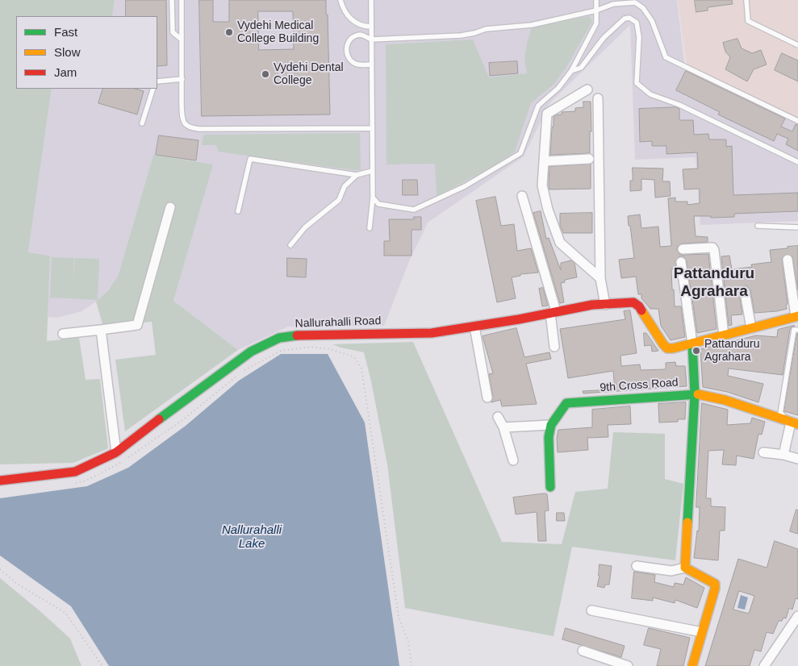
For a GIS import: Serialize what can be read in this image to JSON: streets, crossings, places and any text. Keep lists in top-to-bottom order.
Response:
{
  "streets": {
    "street": ["Nallurahalli Road", "9th Cross Road"]
  },
  "districts": ["Pattanduru Agrahara"],
  "water": ["Nallurahalli Lake"],
  "places": ["Vydehi Medical College Building", "Vydehi Dental College", "Pattanduru Agrahara"],
  "legend": ["Fast", "Slow", "Jam"]
}
